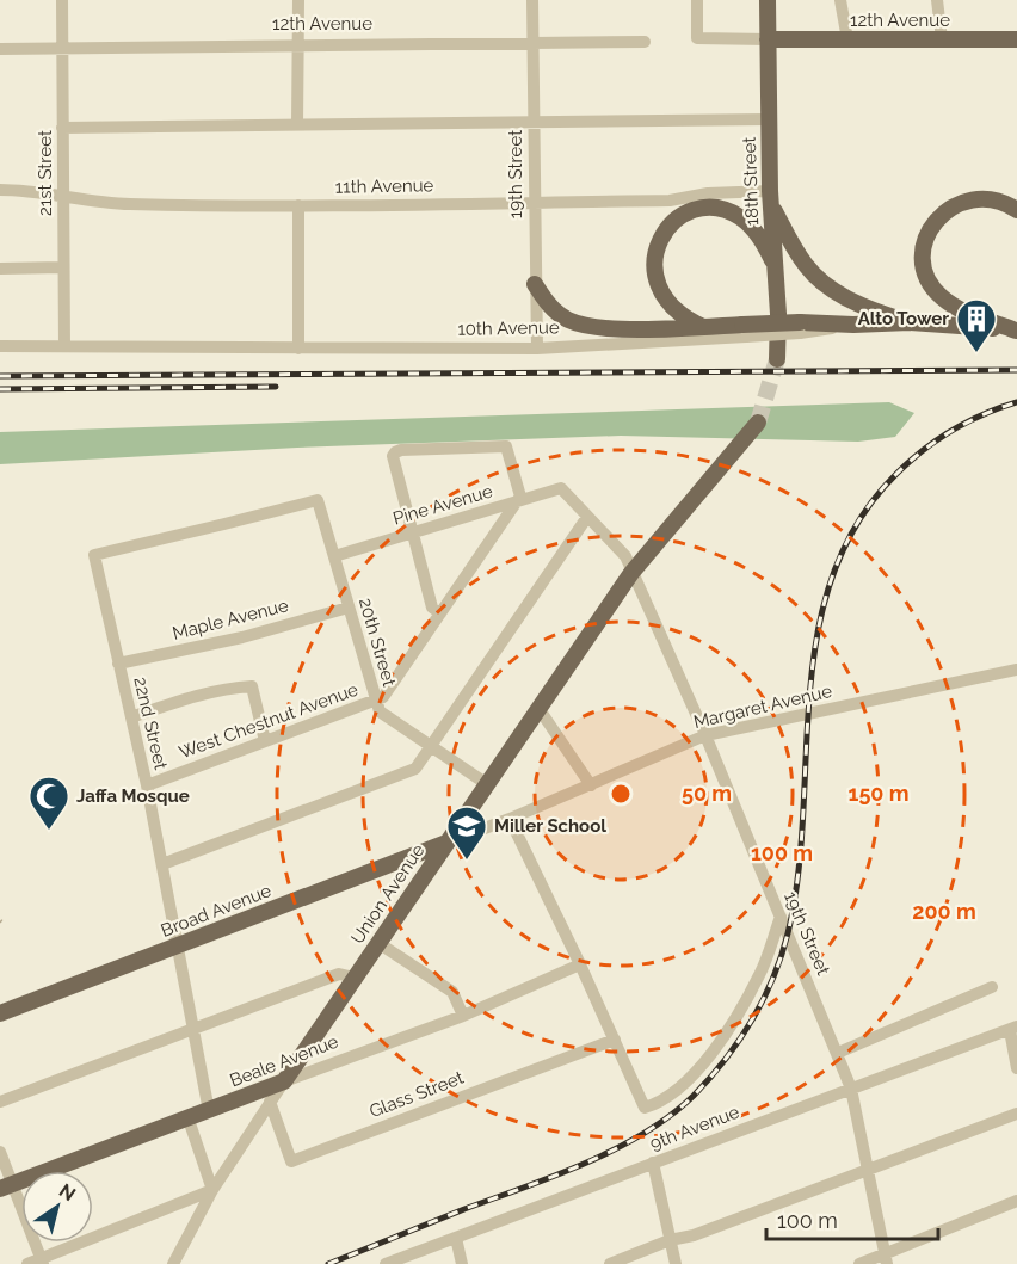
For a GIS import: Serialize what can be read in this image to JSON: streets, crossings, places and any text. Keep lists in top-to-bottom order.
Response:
{
  "streets": {
    "main road": [
      "12th Avenue",
      "18th Street",
      "Union Avenue",
      "Broad Avenue",
      "Beale Avenue"
    ],
    "street": [
      "21st Street",
      "19th Street",
      "11th Avenue",
      "10th Avenue",
      "Pine Avenue",
      "Maple Avenue",
      "20th Street",
      "Margaret Avenue",
      "West Chestnut Avenue",
      "22nd Street",
      "Glass Street",
      "9th Avenue"
    ]
  },
  "crossings": [
    ["12th Avenue", "21st Street"],
    ["12th Avenue", "19th Street"],
    ["12th Avenue", "18th Street"],
    ["21st Street", "11th Avenue"],
    ["21st Street", "10th Avenue"],
    ["19th Street", "11th Avenue"],
    ["19th Street", "10th Avenue"],
    ["19th Street", "Pine Avenue"],
    ["19th Street", "Margaret Avenue"],
    ["19th Street", "Union Avenue"],
    ["19th Street", "9th Avenue"],
    ["18th Street", "11th Avenue"],
    ["Pine Avenue", "20th Street"],
    ["Pine Avenue", "West Chestnut Avenue"],
    ["Maple Avenue", "20th Street"],
    ["Maple Avenue", "22nd Street"],
    ["20th Street", "West Chestnut Avenue"],
    ["20th Street", "22nd Street"],
    ["20th Street", "Union Avenue"],
    ["Margaret Avenue", "Union Avenue"],
    ["Margaret Avenue", "Broad Avenue"],
    ["West Chestnut Avenue", "22nd Street"],
    ["22nd Street", "Broad Avenue"],
    ["22nd Street", "Beale Avenue"],
    ["Union Avenue", "Broad Avenue"],
    ["Union Avenue", "Beale Avenue"],
    ["Union Avenue", "Glass Street"]
  ],
  "places": {
    "building": ["Alto Tower"],
    "mosque": ["Jaffa Mosque"],
    "school or university": ["Miller School"]
  },
  "scale_bar": "100 m",
  "north": "top right",
  "rings": [
    "50 m",
    "150 m",
    "100 m",
    "200 m"
  ]
}
